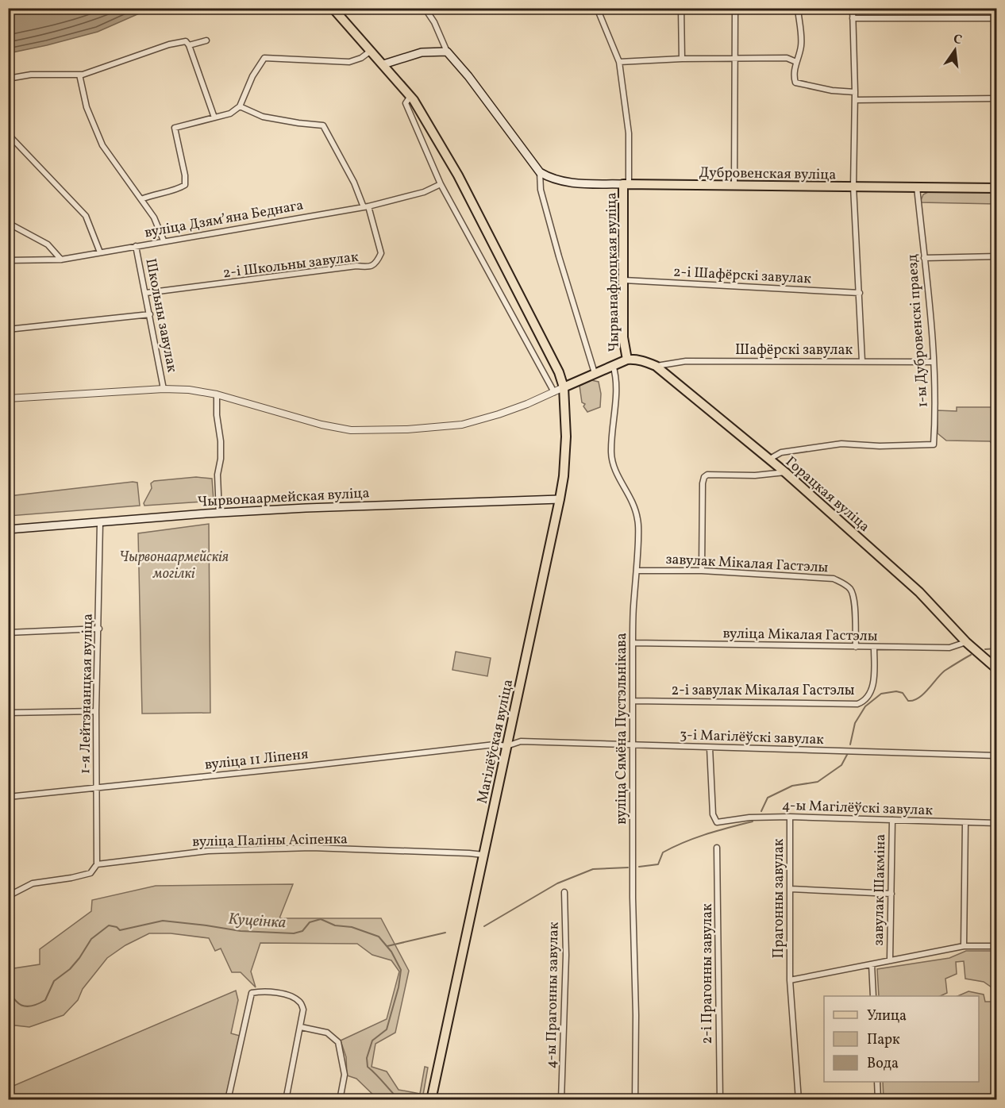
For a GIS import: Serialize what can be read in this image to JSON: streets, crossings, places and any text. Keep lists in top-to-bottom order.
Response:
{
  "streets": {
    "main road": [
      "Дубровенская вуліца",
      "Чырванафлоцкая вуліца",
      "Горацкая вуліца",
      "Чырвонаармейская вуліца",
      "Магілёўская вуліца"
    ],
    "street": [
      "вуліца Дзямʼяна Беднага",
      "2-і Школьны завулак",
      "2-і Шафёрскі завулак",
      "Школьны завулак",
      "1-ы Дубровенскі праезд",
      "Шафёрскі завулак",
      "завулак Мікалая Гастэлы",
      "вуліца Мікалая Гастэлы",
      "2-і завулак Мікалая Гастэлы",
      "1-я Лейтэнанцкая вуліца",
      "вуліца Сямёна Пустэльнікава",
      "3-і Магілёўскі завулак",
      "вуліца 11 Ліпеня",
      "4-ы Магілёўскі завулак",
      "вуліца Паліны Асіпенка",
      "завулак Шакміна",
      "Прагонны завулак",
      "2-і Прагонны завулак",
      "4-ы Прагонны завулак"
    ]
  },
  "crossings": [
    ["Дубровенская вуліца", "Чырванафлоцкая вуліца"],
    ["Дубровенская вуліца", "1-ы Дубровенскі праезд"],
    ["вуліца Дзямʼяна Беднага", "2-і Школьны завулак"],
    ["вуліца Дзямʼяна Беднага", "Школьны завулак"],
    ["2-і Школьны завулак", "Школьны завулак"],
    ["Чырванафлоцкая вуліца", "2-і Шафёрскі завулак"],
    ["Чырванафлоцкая вуліца", "Горацкая вуліца"],
    ["1-ы Дубровенскі праезд", "Шафёрскі завулак"],
    ["1-ы Дубровенскі праезд", "Горацкая вуліца"],
    ["Шафёрскі завулак", "Горацкая вуліца"],
    ["Горацкая вуліца", "вуліца Мікалая Гастэлы"],
    ["Чырвонаармейская вуліца", "1-я Лейтэнанцкая вуліца"],
    ["Чырвонаармейская вуліца", "Магілёўская вуліца"],
    ["завулак Мікалая Гастэлы", "вуліца Мікалая Гастэлы"],
    ["завулак Мікалая Гастэлы", "вуліца Сямёна Пустэльнікава"],
    ["вуліца Мікалая Гастэлы", "2-і завулак Мікалая Гастэлы"],
    ["вуліца Мікалая Гастэлы", "вуліца Сямёна Пустэльнікава"],
    ["2-і завулак Мікалая Гастэлы", "вуліца Сямёна Пустэльнікава"],
    ["1-я Лейтэнанцкая вуліца", "вуліца 11 Ліпеня"],
    ["1-я Лейтэнанцкая вуліца", "вуліца Паліны Асіпенка"],
    ["вуліца Сямёна Пустэльнікава", "3-і Магілёўскі завулак"],
    ["3-і Магілёўскі завулак", "Магілёўская вуліца"],
    ["3-і Магілёўскі завулак", "вуліца 11 Ліпеня"],
    ["3-і Магілёўскі завулак", "4-ы Магілёўскі завулак"],
    ["Магілёўская вуліца", "вуліца 11 Ліпеня"],
    ["Магілёўская вуліца", "вуліца Паліны Асіпенка"],
    ["4-ы Магілёўскі завулак", "завулак Шакміна"],
    ["4-ы Магілёўскі завулак", "Прагонны завулак"]
  ],
  "water": ["Куцеінка"],
  "parks": ["Чырвонаармейскія могілкі"],
  "legend": ["Улица", "Парк", "Вода"],
  "north": "top"
}
